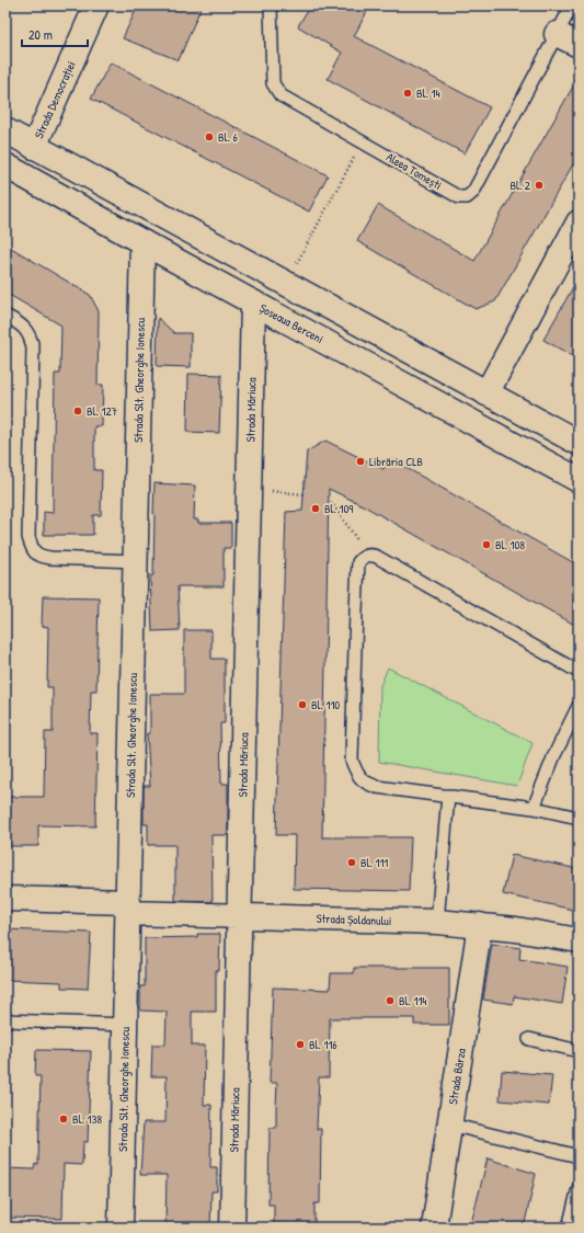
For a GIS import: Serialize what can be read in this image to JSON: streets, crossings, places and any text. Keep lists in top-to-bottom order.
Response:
{
  "streets": {
    "street": [
      "Strada Democrației",
      "Șoseaua Berceni",
      "Strada Slt. Gheorghe Ionescu",
      "Strada Măriuca",
      "Strada Șoldanului",
      "Strada Bârza"
    ],
    "lane": ["Aleea Tomești"]
  },
  "crossings": [
    ["Șoseaua Berceni", "Strada Slt. Gheorghe Ionescu"],
    ["Șoseaua Berceni", "Strada Măriuca"],
    ["Strada Slt. Gheorghe Ionescu", "Strada Șoldanului"],
    ["Strada Măriuca", "Strada Șoldanului"],
    ["Strada Șoldanului", "Strada Bârza"]
  ],
  "places": [
    "Bl. 14",
    "Bl. 6",
    "Bl. 2",
    "Bl. 127",
    "Librăria CLB",
    "Bl. 109",
    "Bl. 108",
    "Bl. 110",
    "Bl. 111",
    "Bl. 114",
    "Bl. 116",
    "Bl. 138"
  ],
  "scale_bar": "20 m"
}
